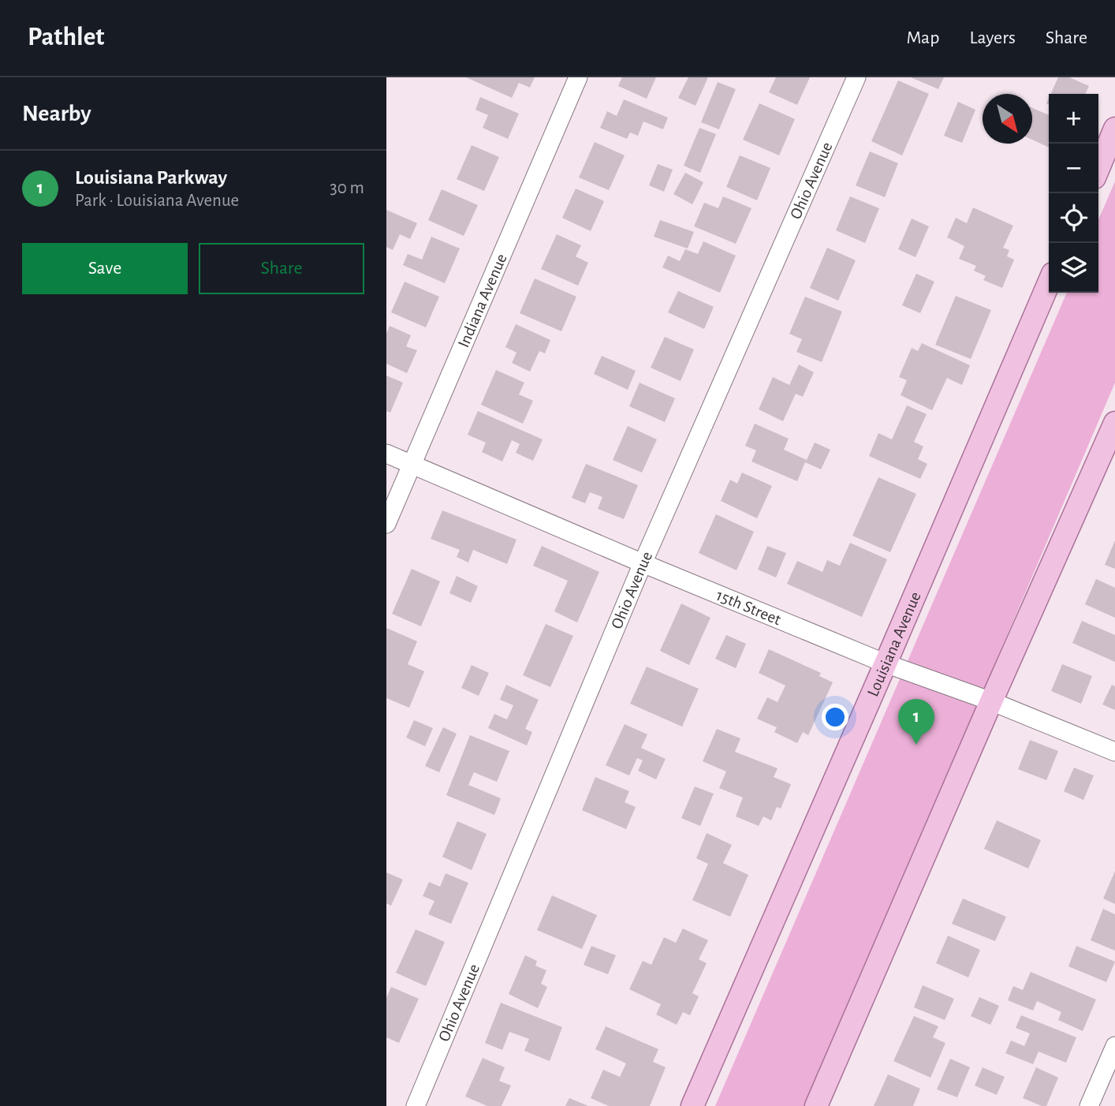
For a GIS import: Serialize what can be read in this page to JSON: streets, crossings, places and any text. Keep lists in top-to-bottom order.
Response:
{
  "streets": {
    "main road": ["Louisiana Avenue"],
    "street": ["Ohio Avenue", "Indiana Avenue", "15th Street"]
  },
  "crossings": [
    ["Ohio Avenue", "15th Street"],
    ["Indiana Avenue", "15th Street"],
    ["15th Street", "Louisiana Avenue"]
  ],
  "north": "bottom right",
  "page": {
    "header": "Pathlet",
    "nav": ["Map", "Layers", "Share"],
    "heading": "Nearby",
    "map_buttons": ["+", "−"],
    "list": [
      {
        "mark": "1",
        "name": "Louisiana Parkway",
        "note": "Park · Louisiana Avenue",
        "value": "30 m"
      }
    ],
    "buttons": ["Save", "Share"],
    "pins": "1"
  }
}
